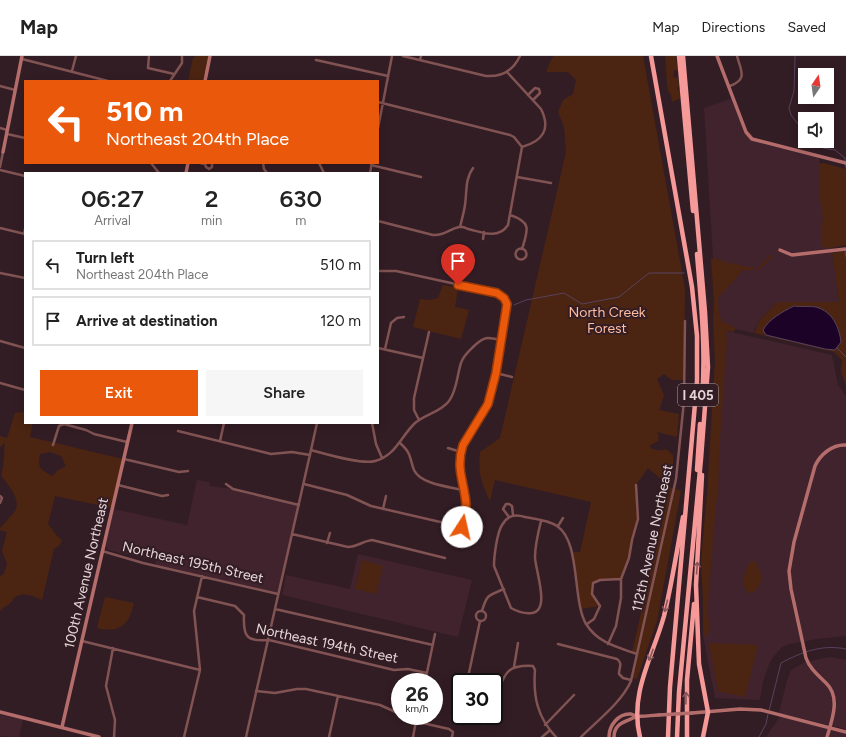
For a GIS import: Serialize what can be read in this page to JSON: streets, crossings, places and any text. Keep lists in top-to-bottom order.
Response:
{
  "streets": {
    "highway": ["I 405"],
    "street": [
      "112th Avenue Northeast",
      "Northeast 195th Street",
      "100th Avenue Northeast",
      "Northeast 194th Street"
    ]
  },
  "crossings": [
    ["Northeast 195th Street", "100th Avenue Northeast"]
  ],
  "parks": ["North Creek Forest"],
  "north": "top",
  "page": {
    "header": "Map",
    "nav": ["Map", "Directions", "Saved"],
    "turn": ["510 m", "Northeast 204th Place"],
    "eta": [
      "06:27",
      "Arrival",
      "2",
      "min",
      "630",
      "m"
    ],
    "list": [
      {
        "name": "Turn left",
        "note": "Northeast 204th Place",
        "value": "510 m"
      },
      {
        "name": "Arrive at destination",
        "value": "120 m"
      }
    ],
    "buttons": ["Exit", "Share"],
    "speed": "26 km/h",
    "limit": "30"
  }
}
